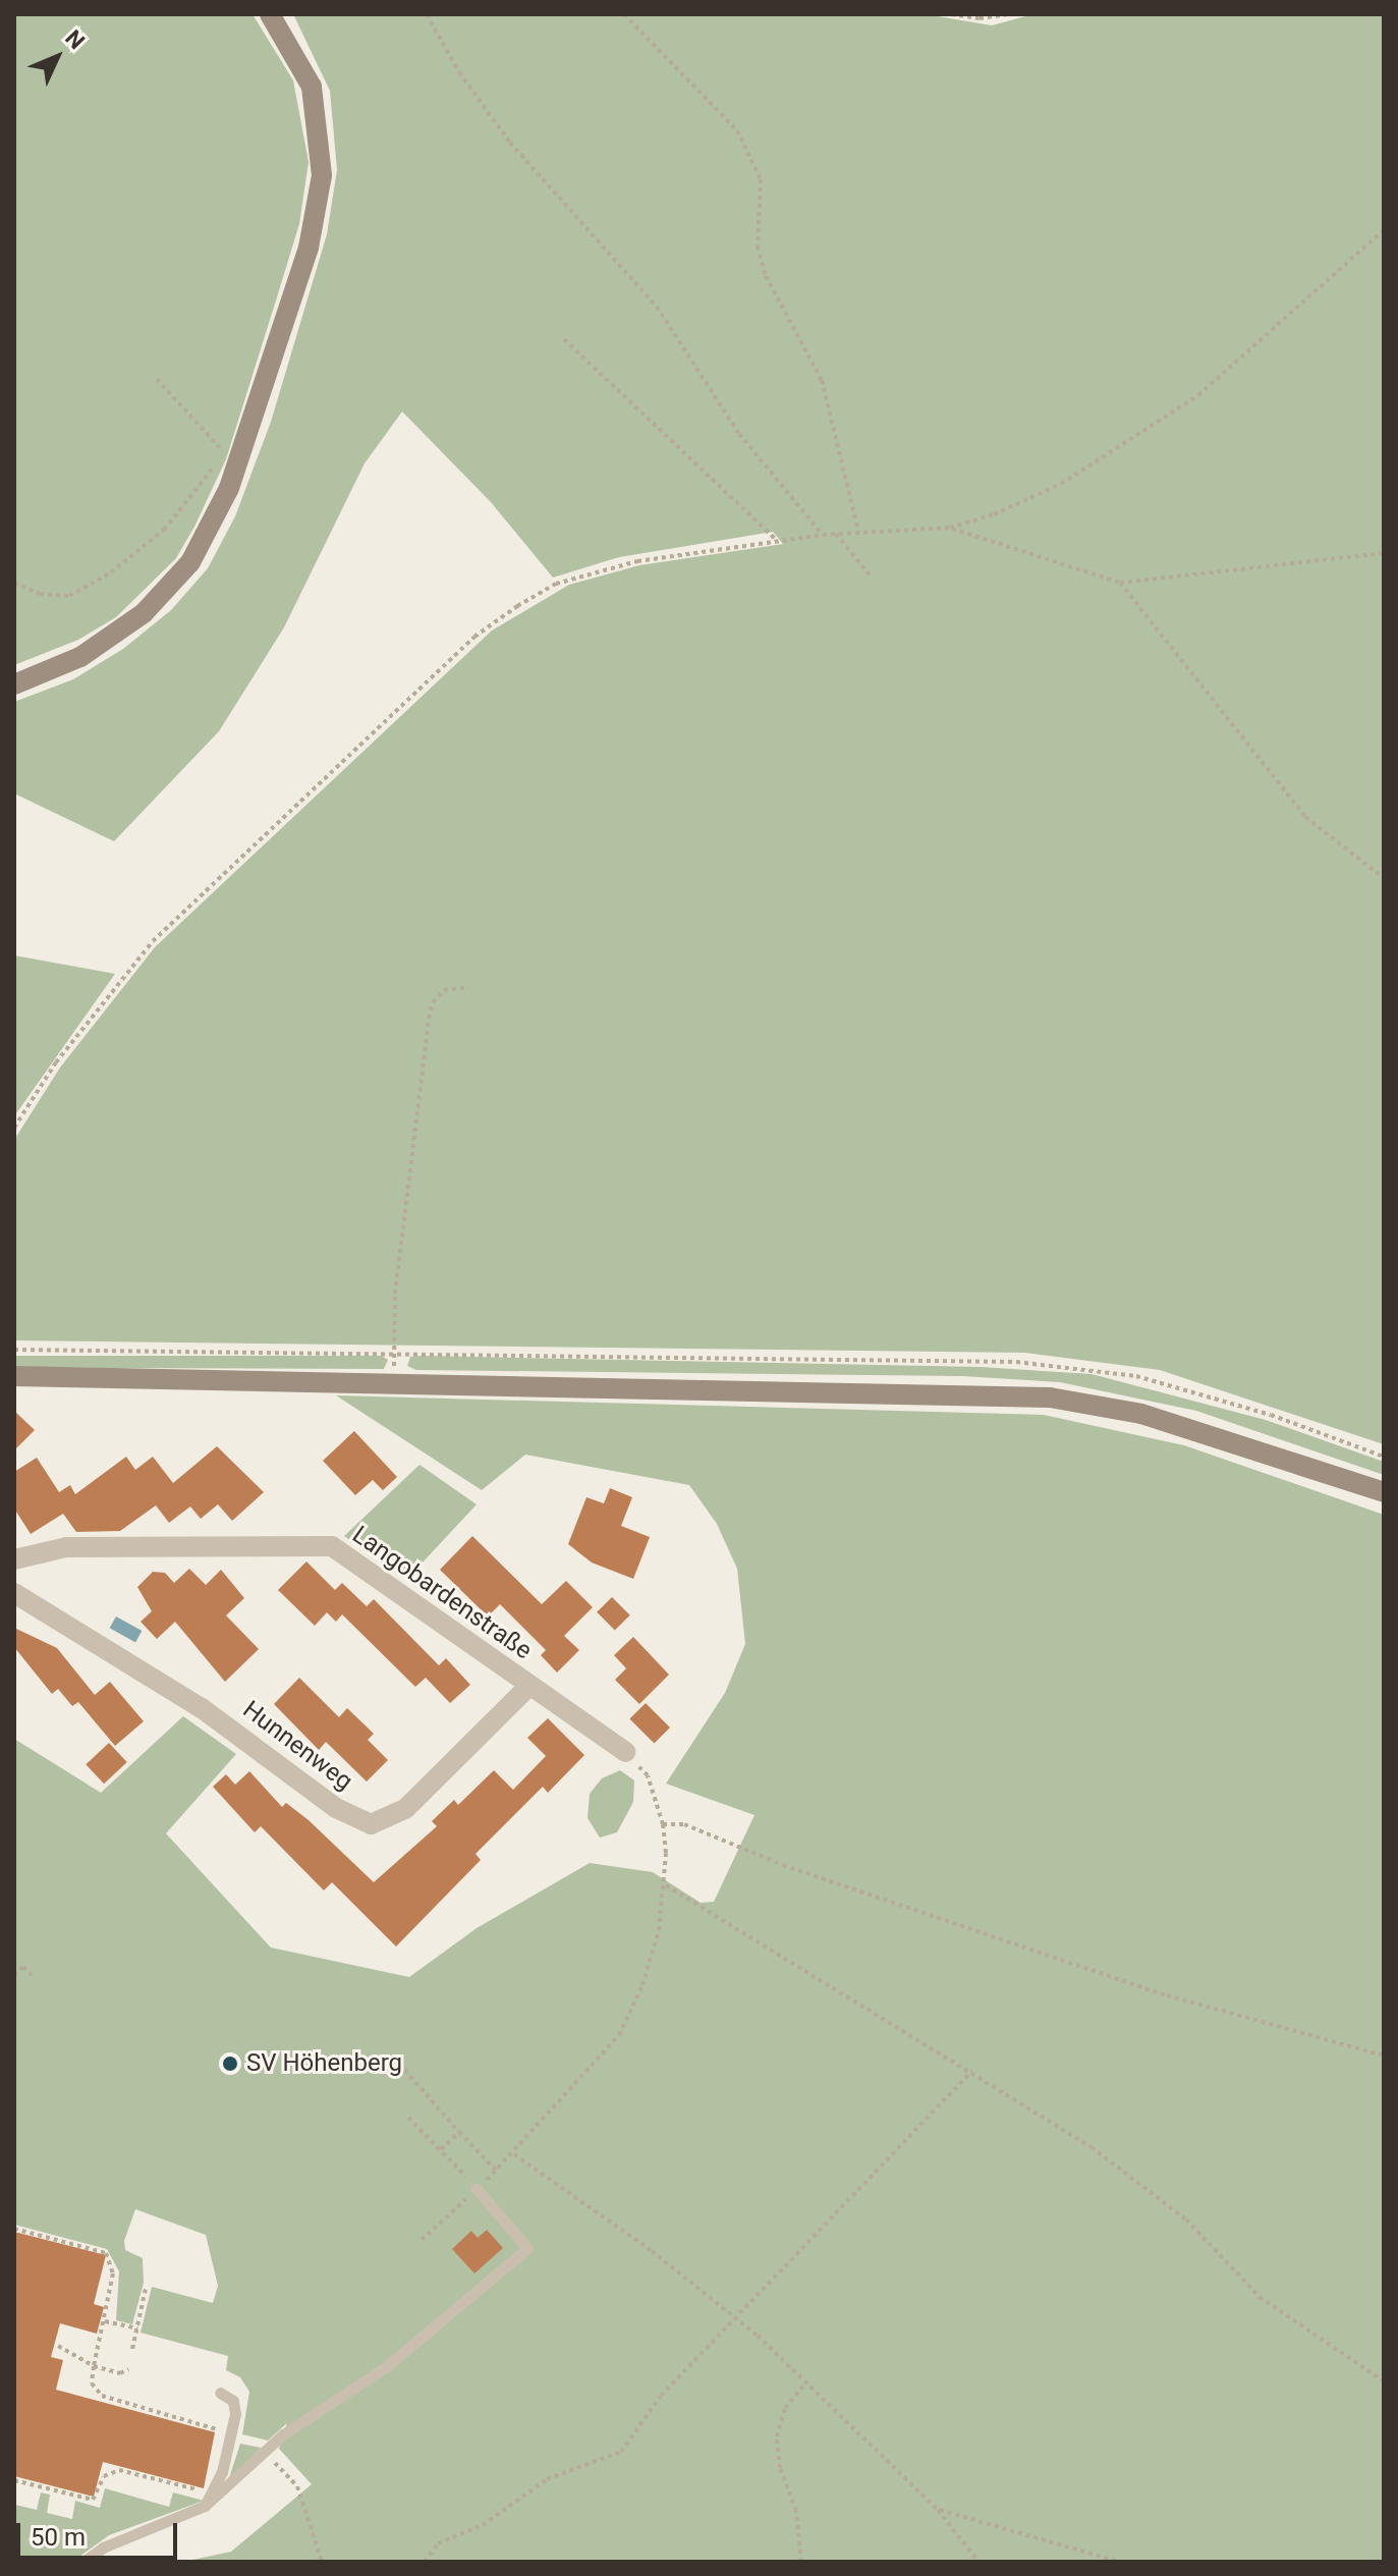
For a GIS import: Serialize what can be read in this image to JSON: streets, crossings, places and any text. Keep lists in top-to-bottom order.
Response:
{
  "streets": {
    "street": ["Langobardenstraße", "Hunnenweg"]
  },
  "crossings": [
    ["Langobardenstraße", "Hunnenweg"]
  ],
  "places": ["SV Höhenberg"],
  "scale_bar": "50 m",
  "north": "top right"
}
